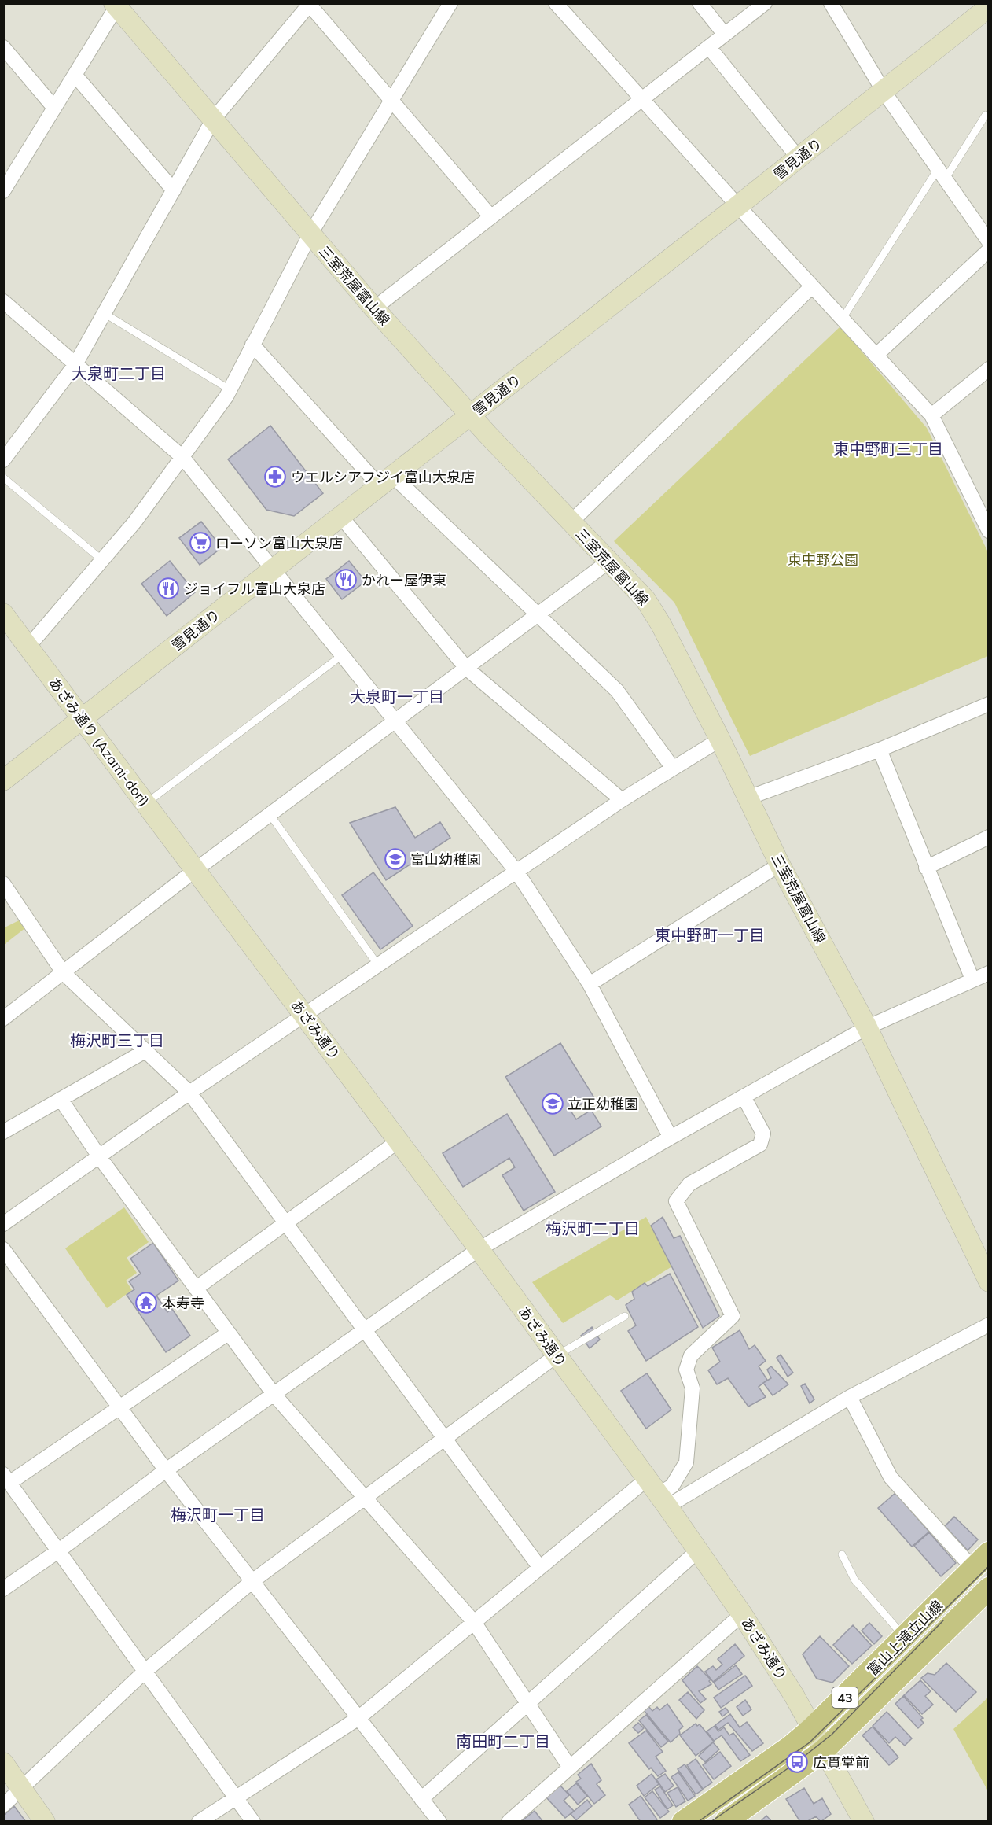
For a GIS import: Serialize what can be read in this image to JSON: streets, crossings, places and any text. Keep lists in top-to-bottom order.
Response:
{
  "streets": {
    "main road": ["富山上滝立山線", "43"],
    "street": [
      "雪見通り",
      "三室荒屋富山線",
      "あざみ通り (Azami-dori)",
      "あざみ通り"
    ]
  },
  "crossings": [
    ["雪見通り", "三室荒屋富山線"],
    ["雪見通り", "あざみ通り (Azami-dori)"],
    ["あざみ通り (Azami-dori)", "あざみ通り"],
    ["あざみ通り", "富山上滝立山線"]
  ],
  "districts": [
    "大泉町二丁目",
    "東中野町三丁目",
    "大泉町一丁目",
    "東中野町一丁目",
    "梅沢町三丁目",
    "梅沢町二丁目",
    "梅沢町一丁目",
    "南田町二丁目"
  ],
  "parks": ["東中野公園"],
  "places": {
    "pharmacy": ["ウエルシアフジイ富山大泉店"],
    "supermarket": ["ローソン富山大泉店"],
    "restaurant": ["かれー屋伊東", "ジョイフル富山大泉店"],
    "school or university": ["富山幼稚園", "立正幼稚園"],
    "temple": ["本寿寺"],
    "bus stop": ["広貫堂前"]
  }
}
